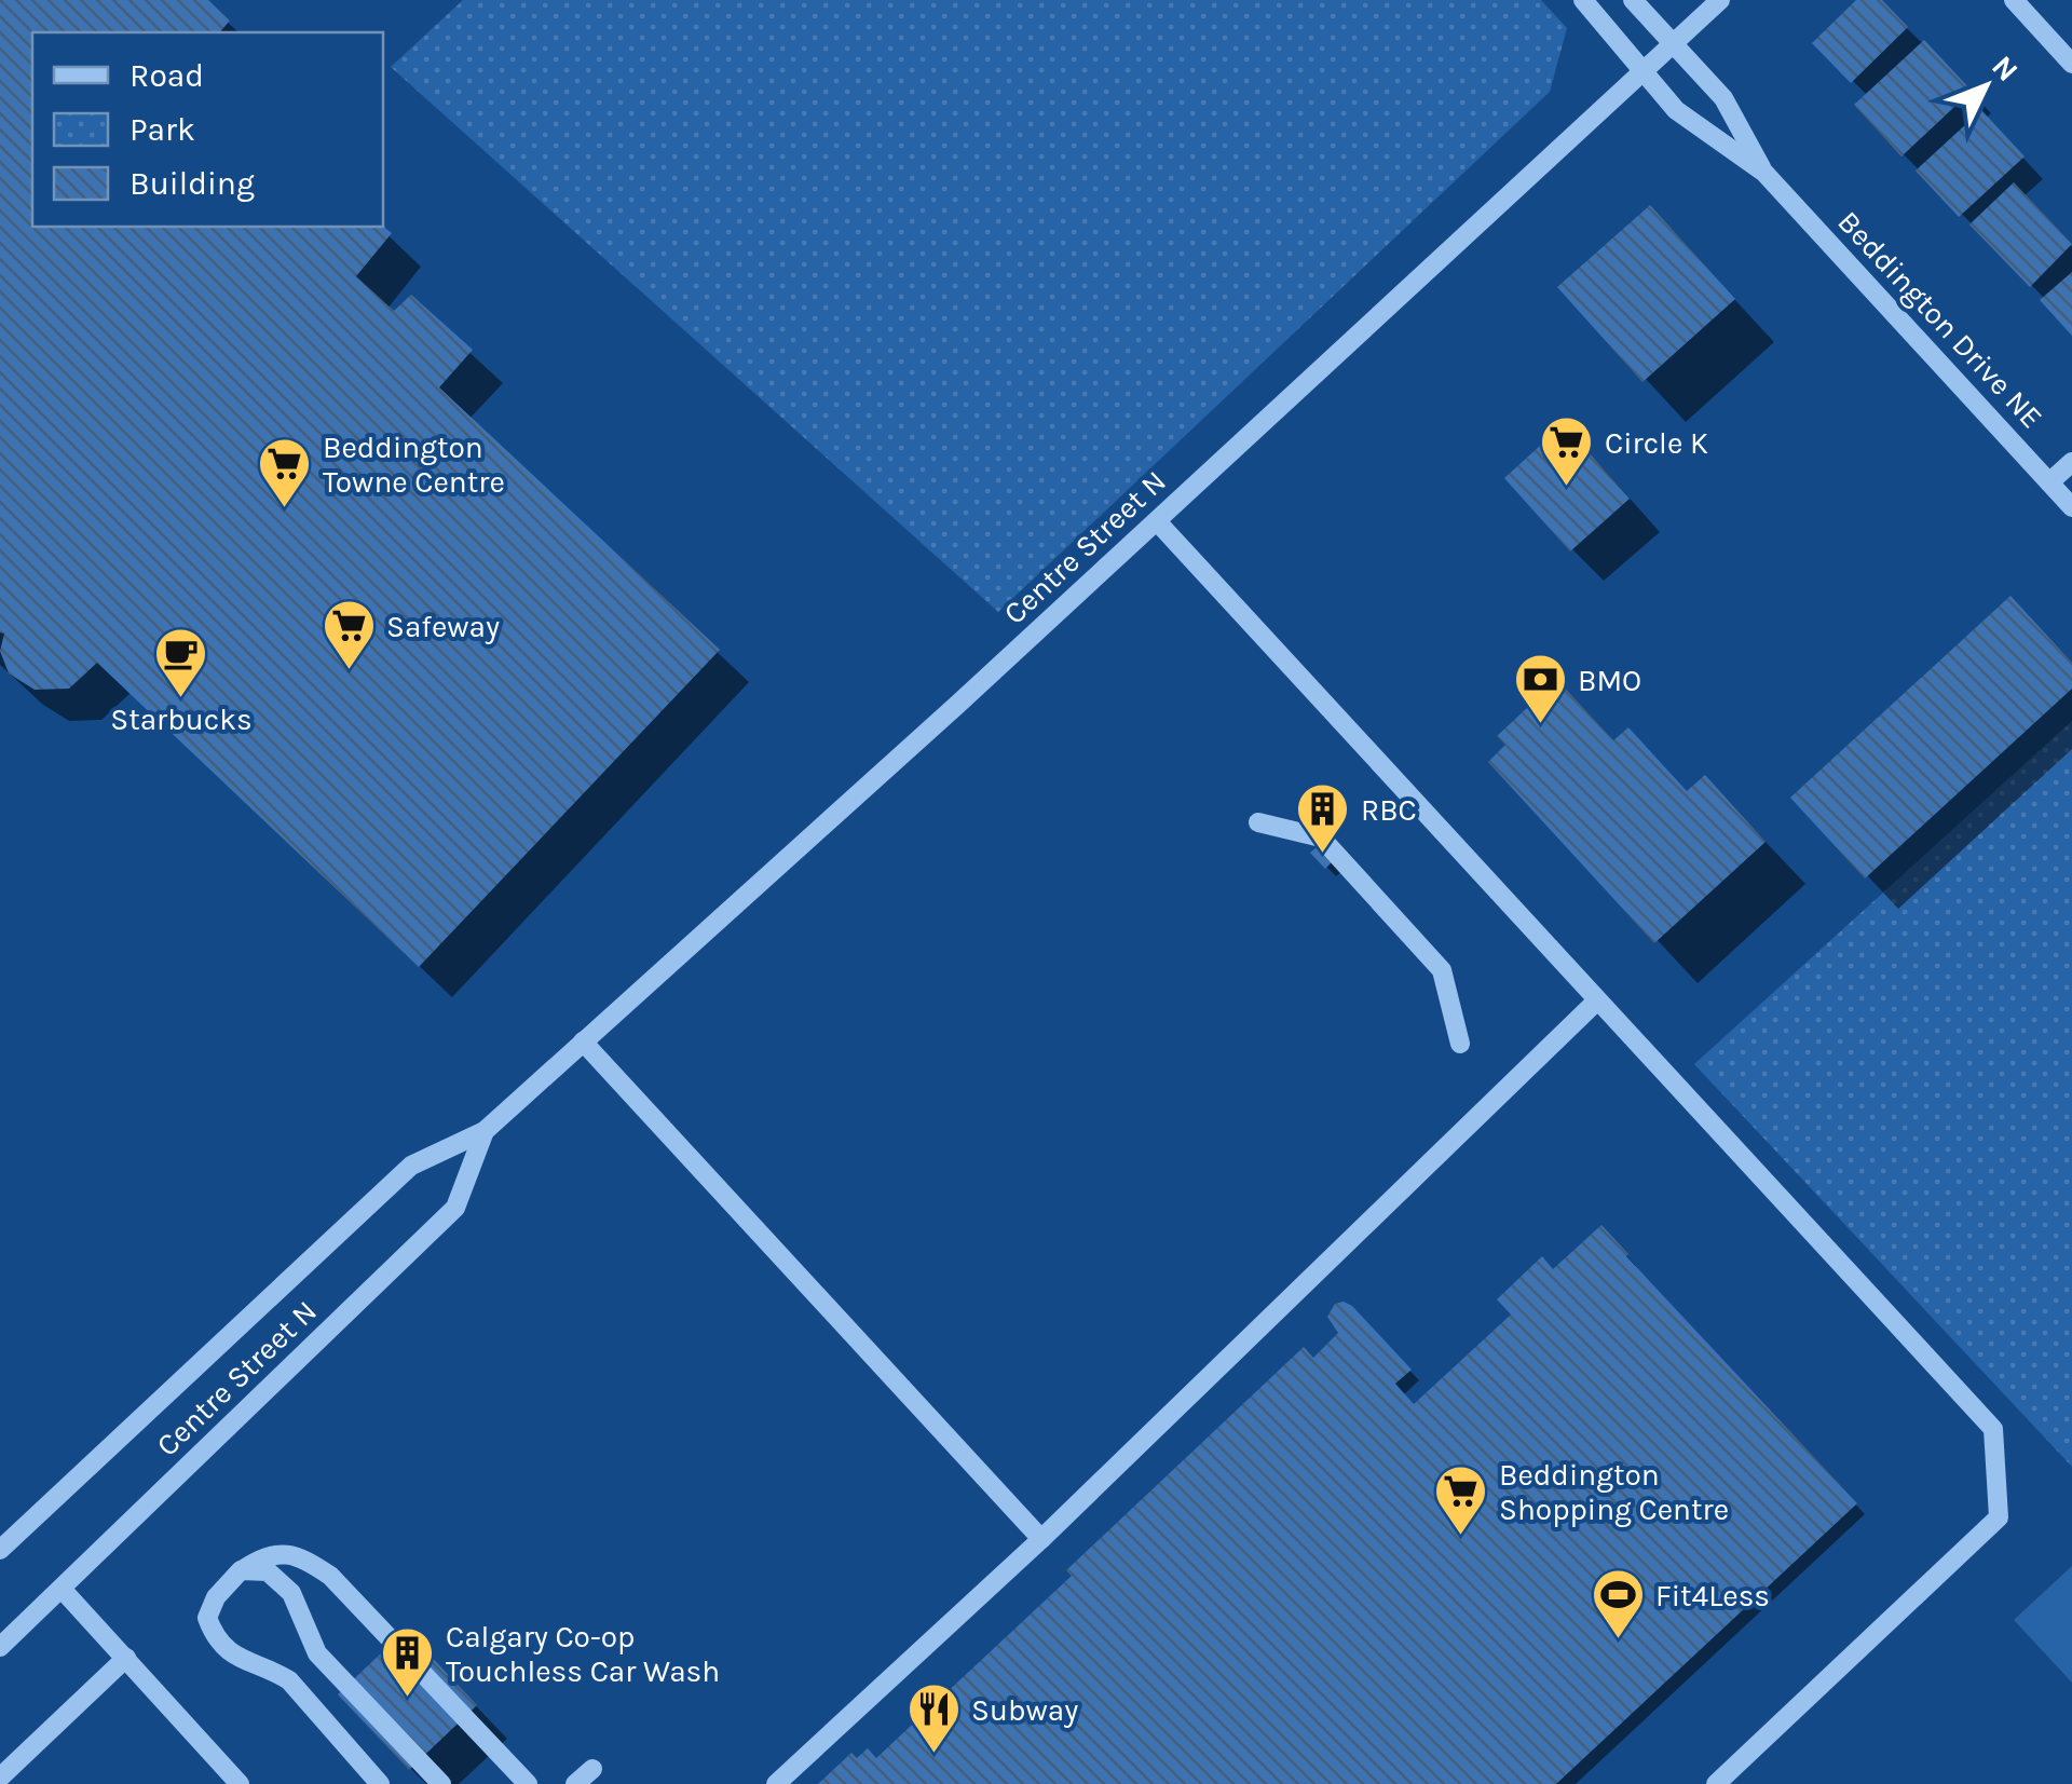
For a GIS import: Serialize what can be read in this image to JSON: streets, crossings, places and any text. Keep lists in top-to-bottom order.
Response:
{
  "streets": {
    "street": ["Beddington Drive NE", "Centre Street N"]
  },
  "crossings": [
    ["Beddington Drive NE", "Centre Street N"]
  ],
  "places": {
    "supermarket": [
      "Circle K",
      "Beddington Towne Centre",
      "Safeway",
      "Beddington Shopping Centre"
    ],
    "cafe": ["Starbucks"],
    "bank": ["BMO"],
    "building": ["RBC", "Calgary Co-op Touchless Car Wash"],
    "sports": ["Fit4Less"],
    "restaurant": ["Subway"]
  },
  "legend": ["Road", "Park", "Building"],
  "north": "top right"
}
